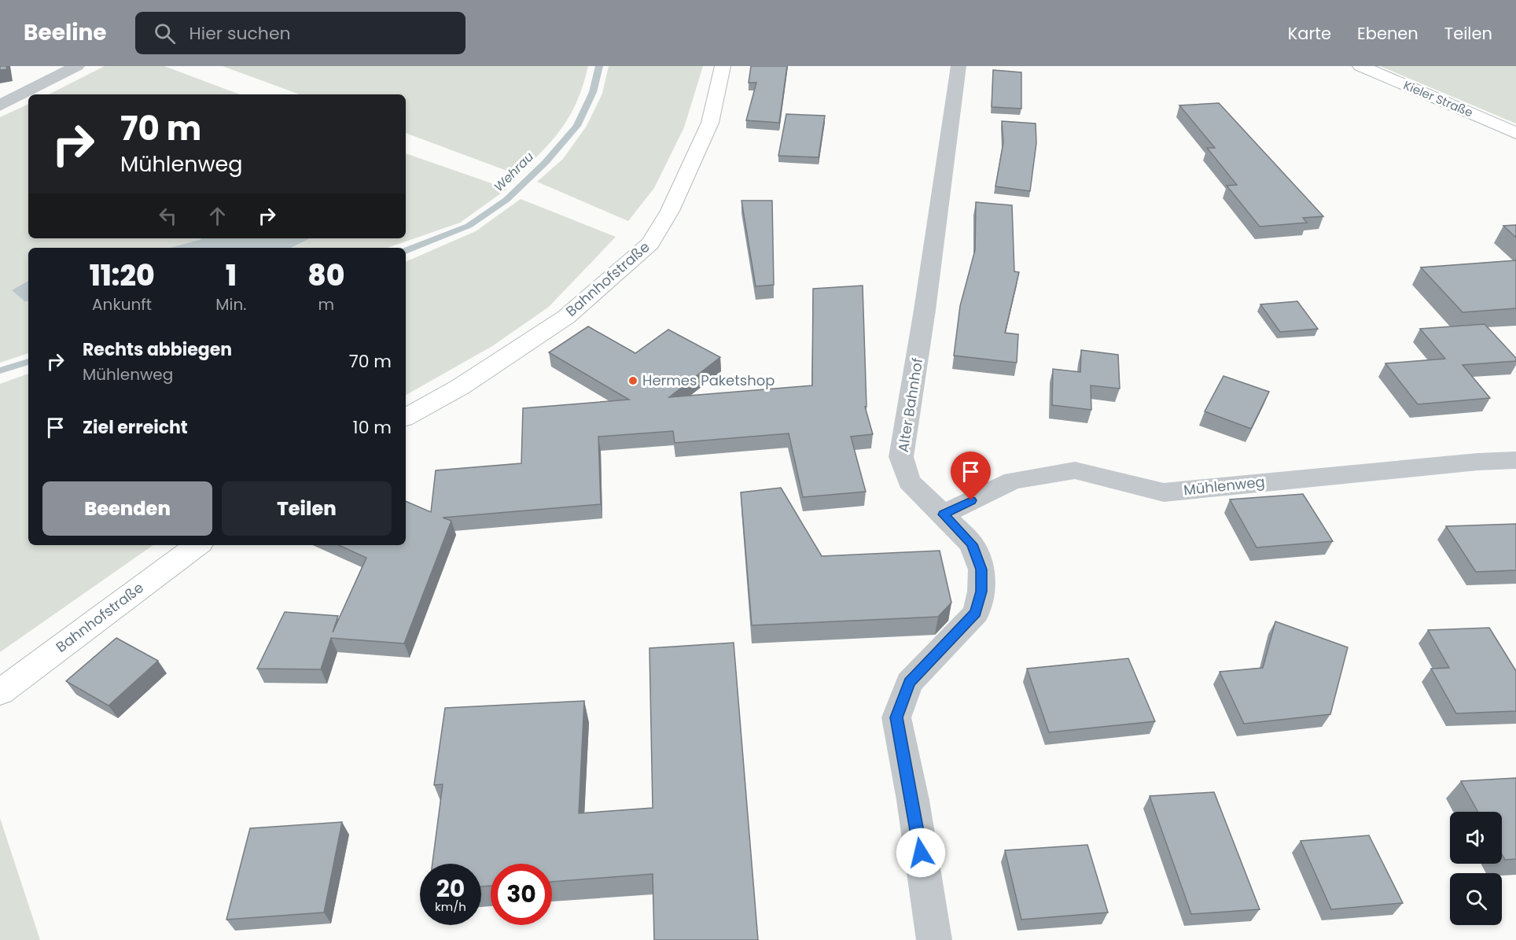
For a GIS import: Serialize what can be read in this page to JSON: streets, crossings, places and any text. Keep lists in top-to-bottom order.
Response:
{
  "streets": {
    "main road": ["Kieler Straße", "Bahnhofstraße"],
    "street": ["Alter Bahnhof", "Mühlenweg"]
  },
  "crossings": [
    ["Alter Bahnhof", "Mühlenweg"]
  ],
  "water": ["Wehrau"],
  "places": ["Hermes Paketshop"],
  "page": {
    "header": "Beeline",
    "search": "Hier suchen",
    "nav": ["Karte", "Ebenen", "Teilen"],
    "turn": ["70 m", "Mühlenweg"],
    "eta": [
      "11:20",
      "Ankunft",
      "1",
      "Min.",
      "80",
      "m"
    ],
    "list": [
      {
        "name": "Rechts abbiegen",
        "note": "Mühlenweg",
        "value": "70 m"
      },
      {
        "name": "Ziel erreicht",
        "value": "10 m"
      }
    ],
    "buttons": ["Beenden", "Teilen"],
    "speed": "20 km/h",
    "limit": "30"
  }
}
